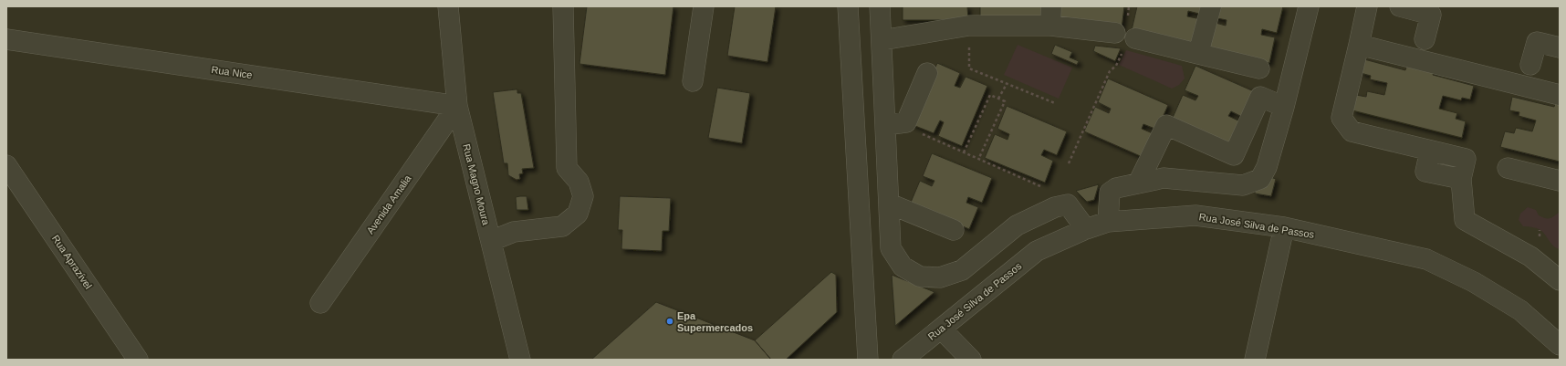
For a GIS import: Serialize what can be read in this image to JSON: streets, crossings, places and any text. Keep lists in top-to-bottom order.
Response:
{
  "streets": {
    "street": [
      "Rua Nice",
      "Rua Magno Moura",
      "Avenida Amalia",
      "Rua José Silva de Passos",
      "Rua Aprazível"
    ]
  },
  "crossings": [
    ["Rua Nice", "Rua Magno Moura"],
    ["Rua Nice", "Avenida Amalia"],
    ["Rua Magno Moura", "Avenida Amalia"]
  ],
  "places": ["Epa Supermercados"]
}
